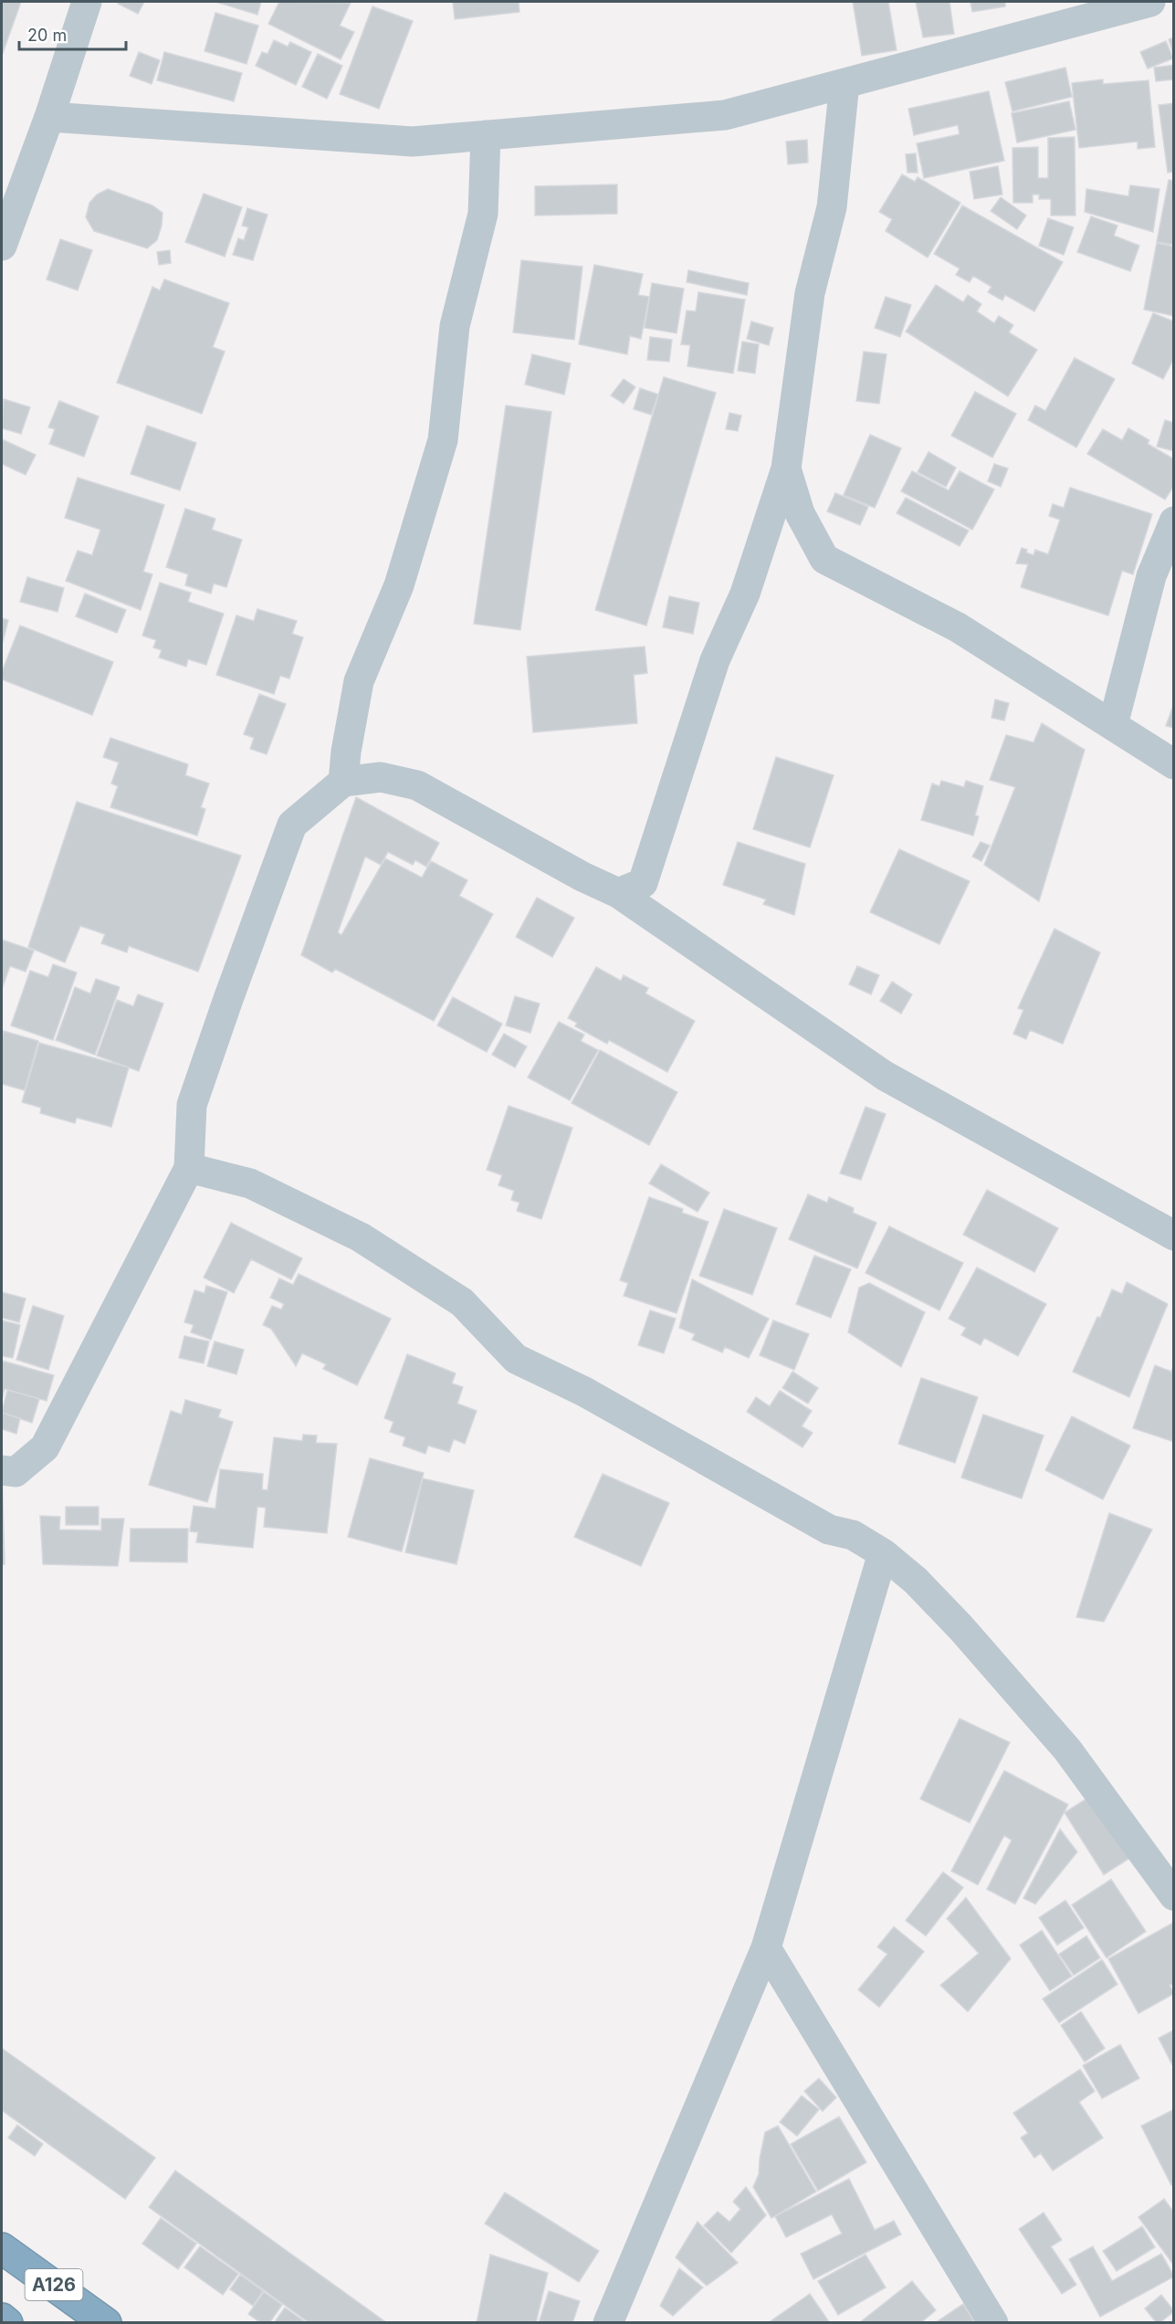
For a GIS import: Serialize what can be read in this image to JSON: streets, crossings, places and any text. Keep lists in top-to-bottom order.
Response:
{
  "streets": {
    "highway": ["A126"]
  },
  "scale_bar": "20 m"
}
